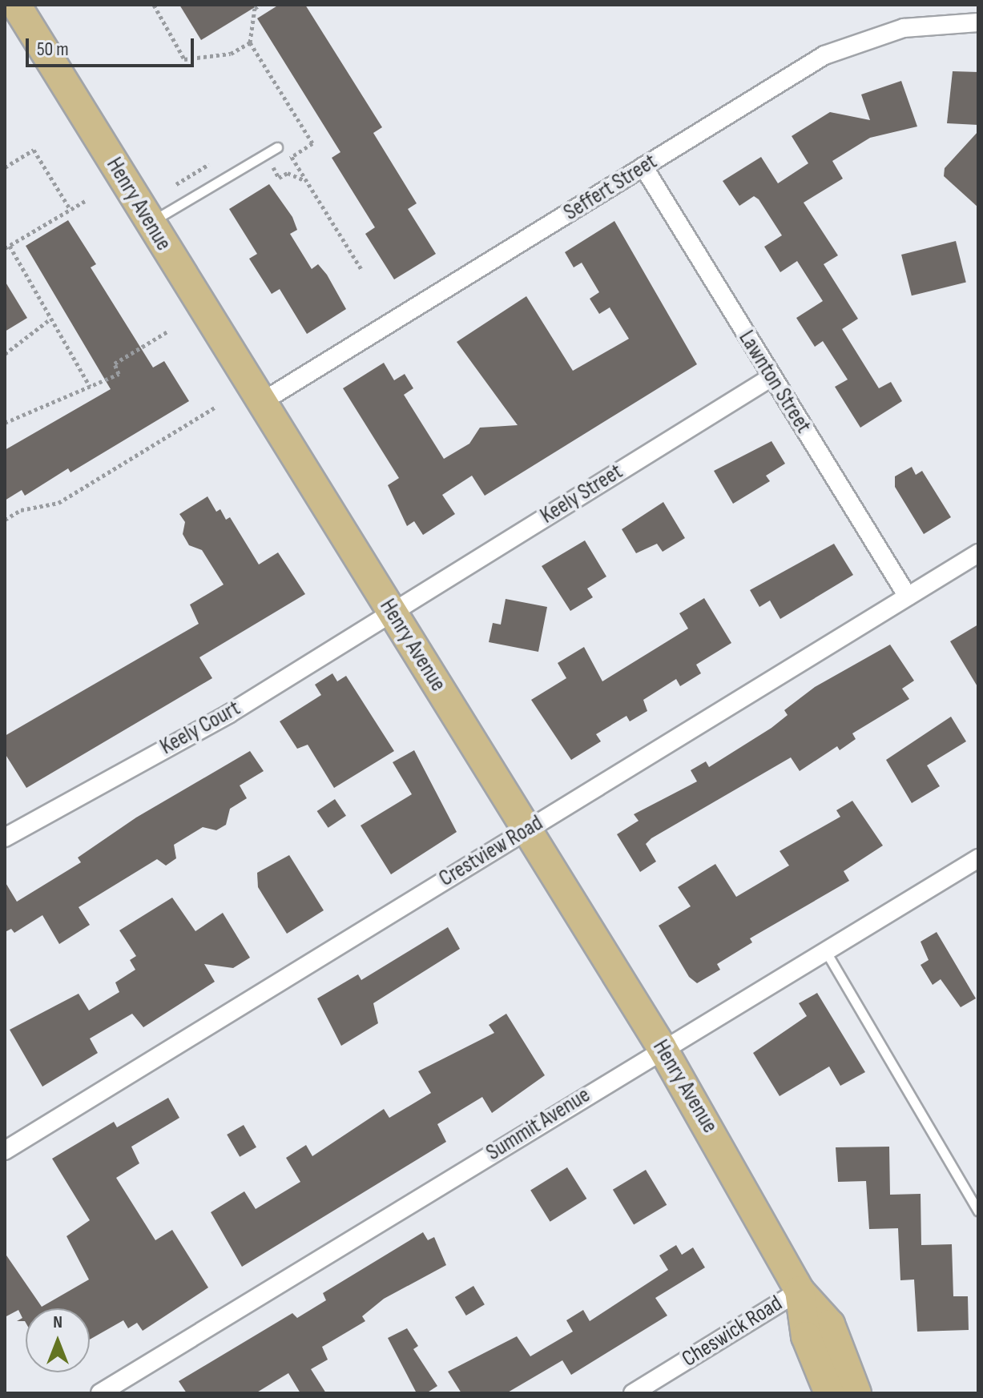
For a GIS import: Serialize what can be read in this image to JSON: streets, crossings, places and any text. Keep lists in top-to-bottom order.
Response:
{
  "streets": {
    "main road": ["Henry Avenue"],
    "street": [
      "Seffert Street",
      "Lawnton Street",
      "Keely Street",
      "Keely Court",
      "Crestview Road",
      "Summit Avenue",
      "Cheswick Road"
    ]
  },
  "crossings": [
    ["Seffert Street", "Henry Avenue"],
    ["Seffert Street", "Lawnton Street"],
    ["Henry Avenue", "Keely Street"],
    ["Henry Avenue", "Keely Court"],
    ["Henry Avenue", "Crestview Road"],
    ["Henry Avenue", "Summit Avenue"],
    ["Henry Avenue", "Cheswick Road"],
    ["Lawnton Street", "Keely Street"],
    ["Lawnton Street", "Crestview Road"],
    ["Keely Street", "Keely Court"]
  ],
  "scale_bar": "50 m",
  "north": "top"
}
